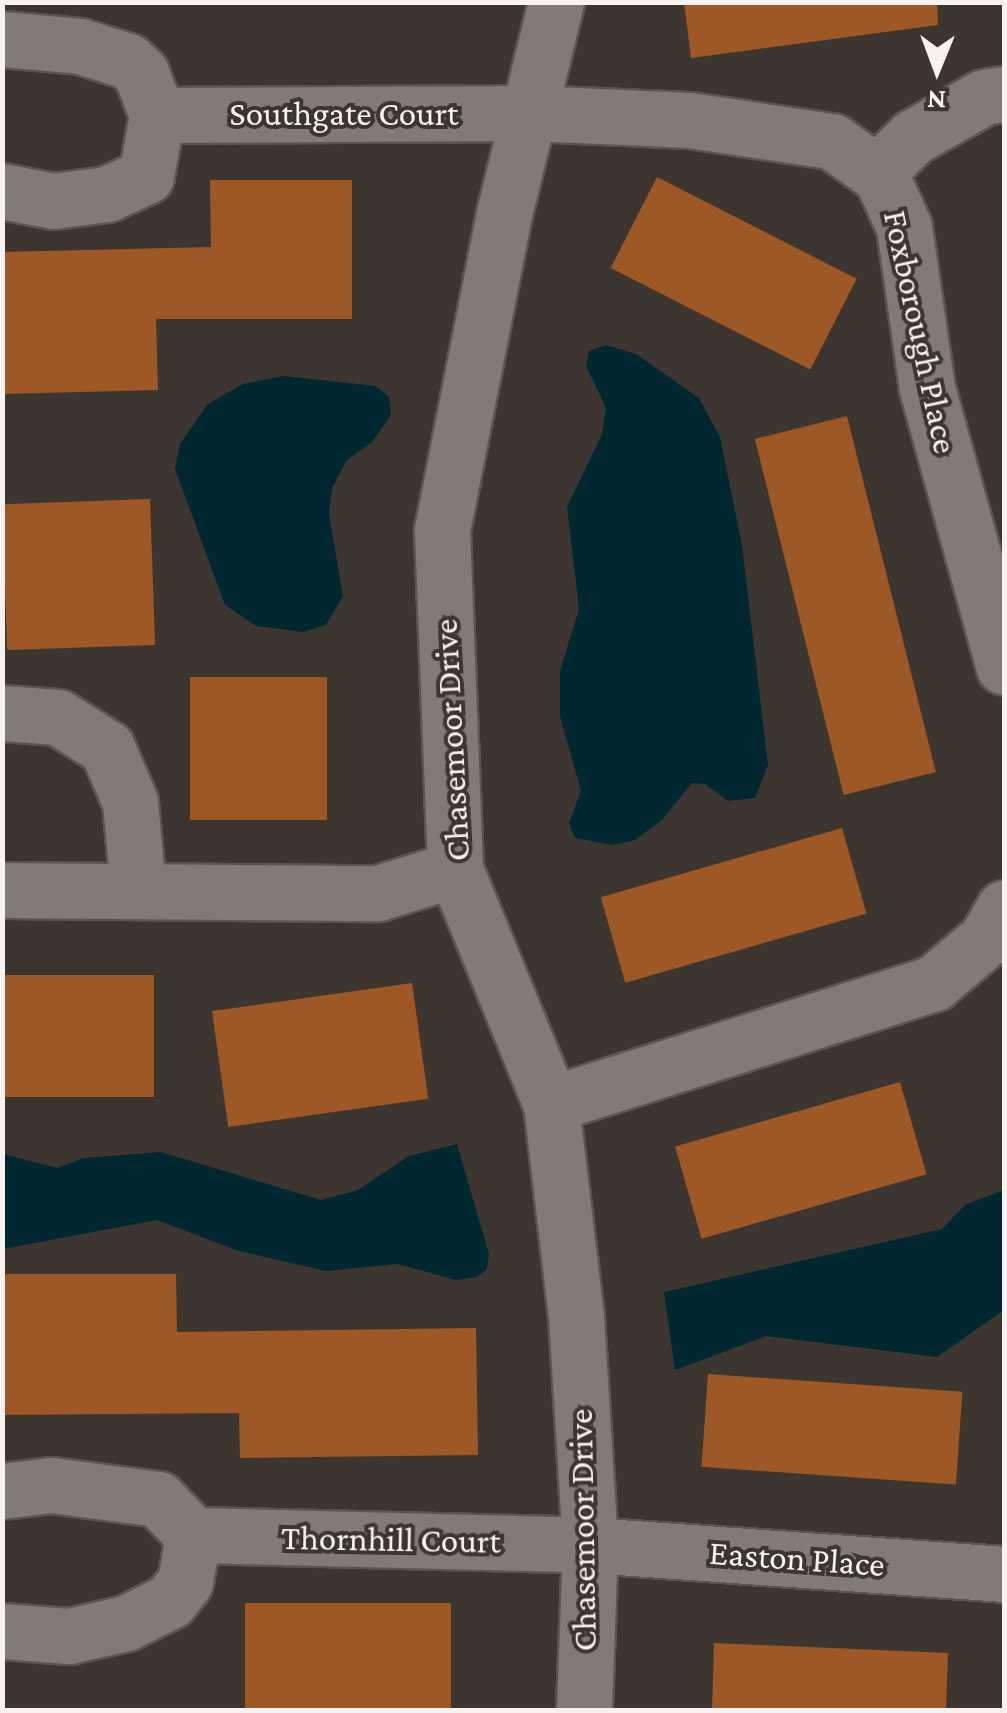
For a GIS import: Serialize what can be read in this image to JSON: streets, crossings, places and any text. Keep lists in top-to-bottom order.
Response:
{
  "streets": {
    "street": [
      "Southgate Court",
      "Foxborough Place",
      "Chasemoor Drive",
      "Thornhill Court",
      "Easton Place"
    ]
  },
  "crossings": [
    ["Southgate Court", "Foxborough Place"],
    ["Southgate Court", "Chasemoor Drive"],
    ["Foxborough Place", "Chasemoor Drive"],
    ["Chasemoor Drive", "Thornhill Court"],
    ["Chasemoor Drive", "Easton Place"],
    ["Thornhill Court", "Easton Place"]
  ],
  "north": "bottom"
}
